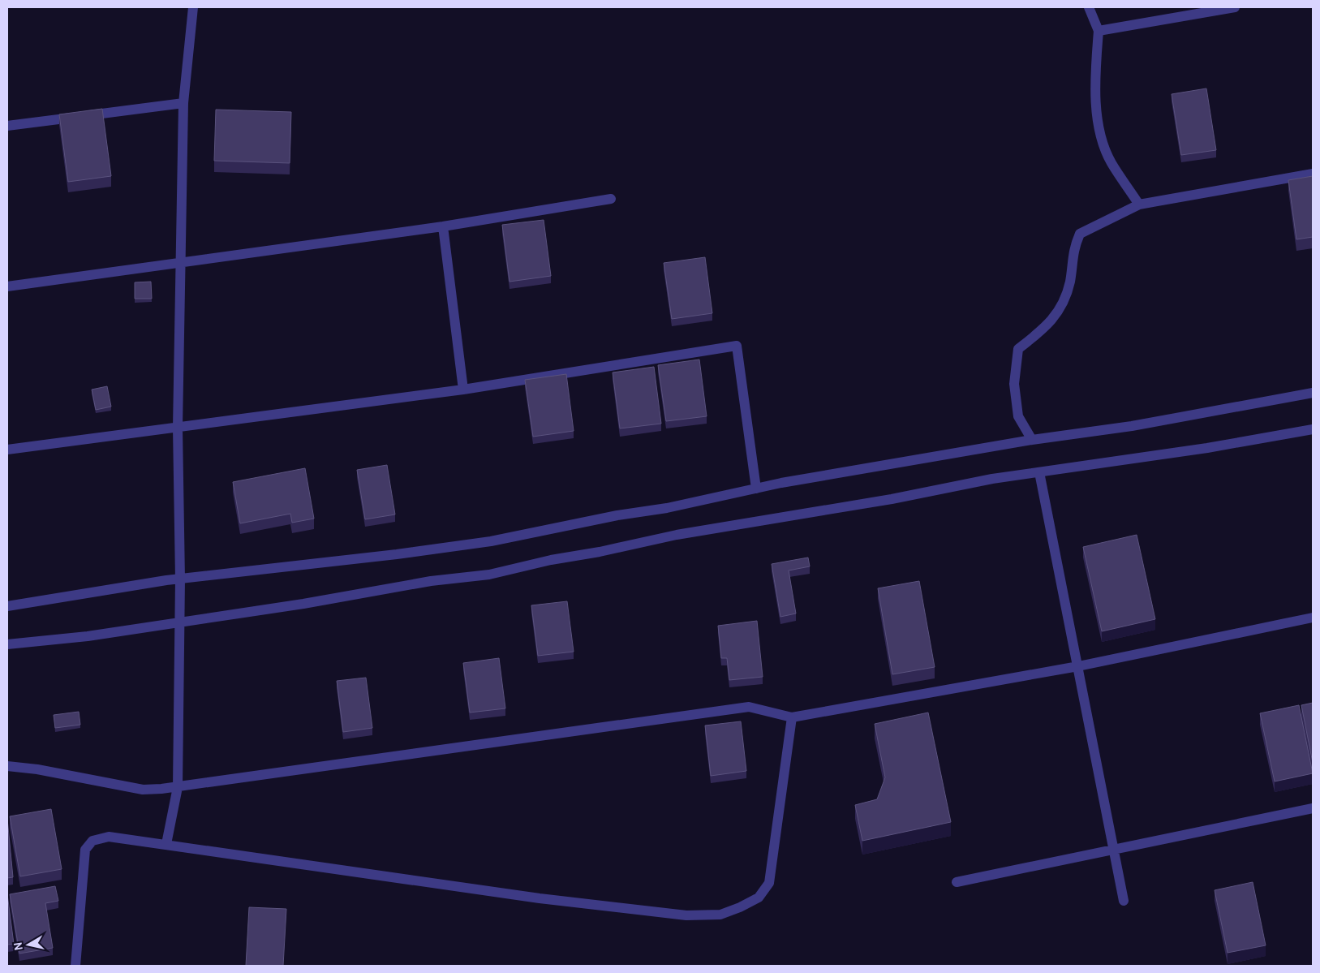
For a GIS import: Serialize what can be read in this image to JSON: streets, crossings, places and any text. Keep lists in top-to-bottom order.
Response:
{
  "north": "left"
}
